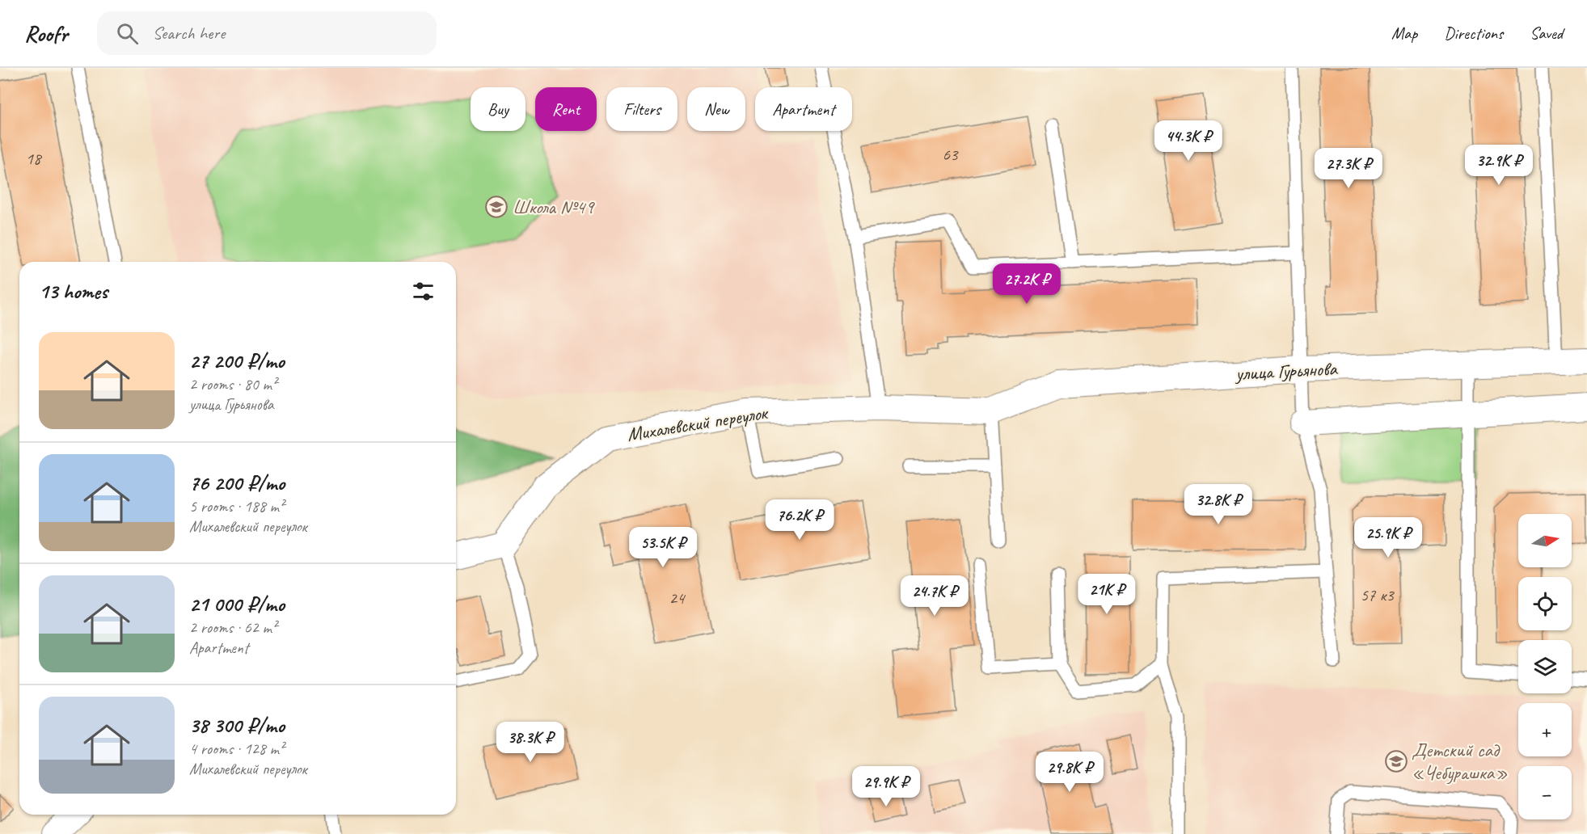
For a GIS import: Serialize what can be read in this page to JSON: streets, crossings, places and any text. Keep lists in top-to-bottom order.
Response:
{
  "streets": {
    "street": ["улица Гурьянова", "Михалевский переулок"]
  },
  "crossings": [
    ["улица Гурьянова", "Михалевский переулок"]
  ],
  "places": {
    "school or university": ["Школа №49", "Детский сад «Чебурашка»"]
  },
  "house_numbers": [
    "63",
    "18",
    "57 к3",
    "24"
  ],
  "north": "right",
  "page": {
    "header": "Roofr",
    "search": "Search here",
    "nav": ["Map", "Directions", "Saved"],
    "chip": [
      "Buy",
      "Rent",
      "Filters",
      "New",
      "Apartment"
    ],
    "price": [
      "44.3K ₽",
      "32.9K ₽",
      "27.3K ₽",
      "27.2K ₽",
      "32.8K ₽",
      "76.2K ₽",
      "25.9K ₽",
      "53.5K ₽",
      "21K ₽",
      "24.7K ₽",
      "38.3K ₽",
      "29.8K ₽",
      "29.9K ₽"
    ],
    "heading": "13 homes",
    "list": [
      {
        "name": "27 200 ₽/mo",
        "note": "2 rooms · 80 m² · улица Гурьянова"
      },
      {
        "name": "76 200 ₽/mo",
        "note": "5 rooms · 188 m² · Михалевский переулок"
      },
      {
        "name": "21 000 ₽/mo",
        "note": "2 rooms · 62 m² · Apartment"
      },
      {
        "name": "38 300 ₽/mo",
        "note": "4 rooms · 128 m² · Михалевский переулок"
      }
    ],
    "map_buttons": ["+", "−"]
  }
}
